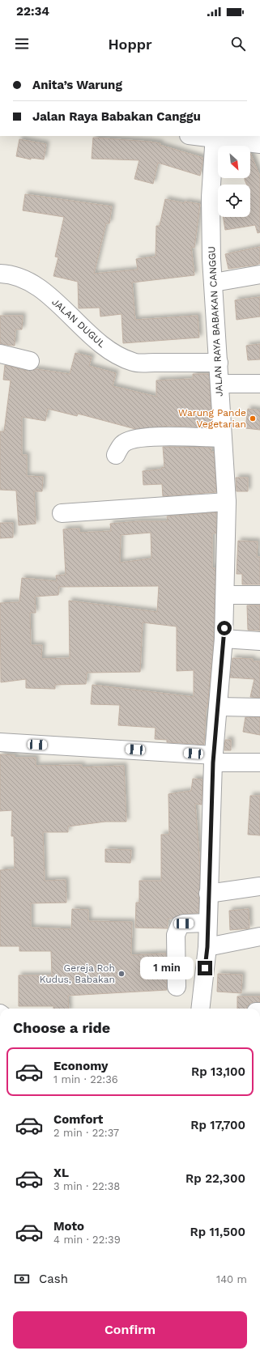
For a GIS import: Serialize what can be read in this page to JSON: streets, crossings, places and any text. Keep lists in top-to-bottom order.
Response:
{
  "streets": {
    "street": ["JALAN RAYA BABAKAN CANGGU", "JALAN DUGUL"]
  },
  "crossings": [
    ["JALAN RAYA BABAKAN CANGGU", "JALAN DUGUL"]
  ],
  "places": ["Warung Pande Vegetarian", "Gereja Roh Kudus, Babakan"],
  "north": "bottom right",
  "page": {
    "status": "22:34",
    "header": "Hoppr",
    "banner": ["Anita’s Warung", "Jalan Raya Babakan Canggu"],
    "bubble": "1 min",
    "heading": "Choose a ride",
    "list": [
      {
        "name": "Economy",
        "note": "1 min · 22:36",
        "value": "Rp 13,100"
      },
      {
        "name": "Comfort",
        "note": "2 min · 22:37",
        "value": "Rp 17,700"
      },
      {
        "name": "XL",
        "note": "3 min · 22:38",
        "value": "Rp 22,300"
      },
      {
        "name": "Moto",
        "note": "4 min · 22:39",
        "value": "Rp 11,500"
      }
    ],
    "pay": ["Cash", "140 m"],
    "buttons": "Confirm"
  }
}
